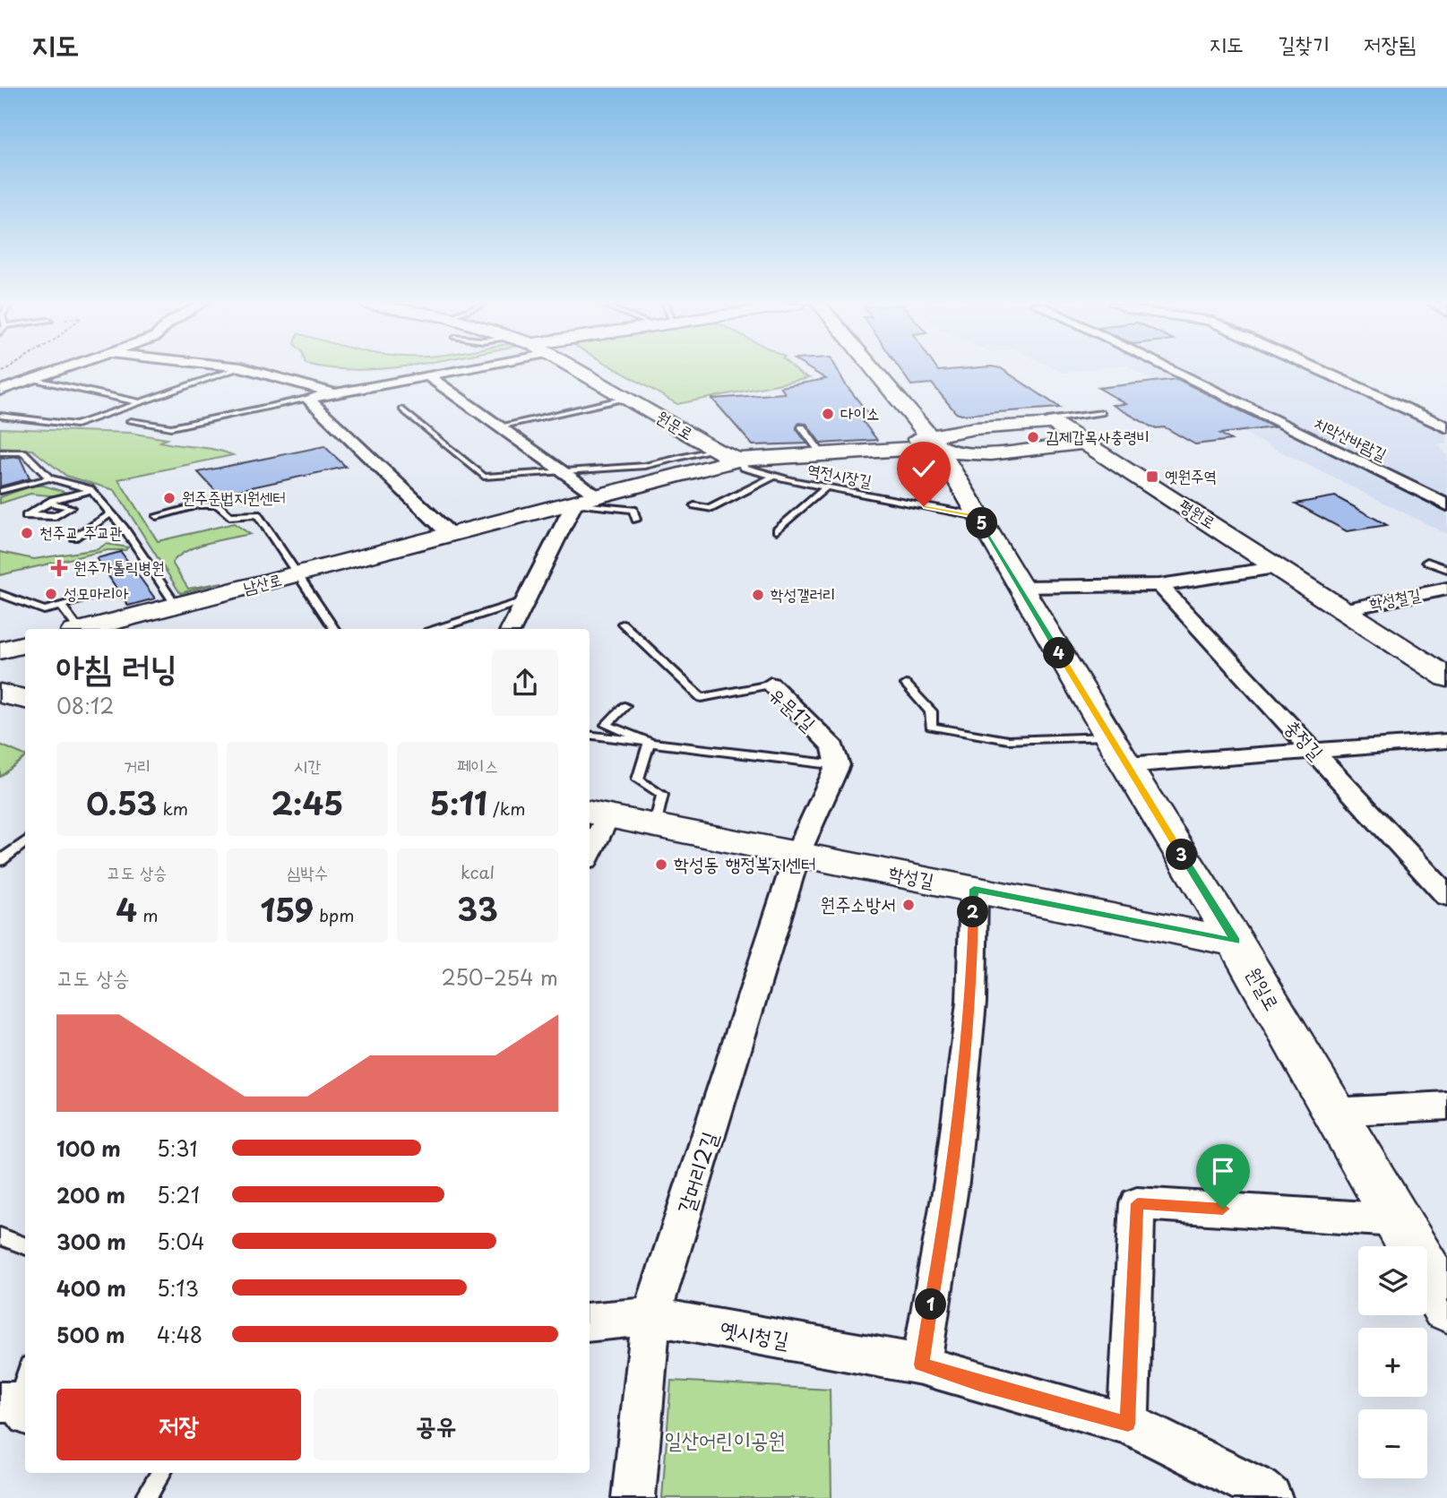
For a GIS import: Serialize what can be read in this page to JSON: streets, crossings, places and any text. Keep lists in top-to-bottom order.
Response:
{
  "streets": {
    "main road": [
      "원문로",
      "평원로",
      "남산로",
      "학성길",
      "원일로"
    ],
    "street": [
      "치악산바람길",
      "학성철길",
      "유문1길",
      "충정길",
      "갈머리2길",
      "옛시청길"
    ],
    "lane": ["역전시장길"]
  },
  "crossings": [
    ["원문로", "역전시장길"],
    ["원문로", "남산로"],
    ["원문로", "원일로"],
    ["역전시장길", "남산로"],
    ["역전시장길", "원일로"],
    ["평원로", "학성철길"],
    ["학성길", "원일로"],
    ["학성길", "갈머리2길"],
    ["갈머리2길", "옛시청길"]
  ],
  "parks": ["일산어린이공원"],
  "places": {
    "other": [
      "다이소",
      "김제갑목사충령비",
      "원주준법지원센터",
      "천주교 주교관",
      "성모마리아",
      "학성갤러리",
      "학성동 행정복지센터",
      "원주소방서"
    ],
    "transit": ["옛원주역"],
    "health": ["원주가톨릭병원"]
  },
  "page": {
    "header": "지도",
    "nav": ["지도", "길찾기", "저장됨"],
    "pins": [
      "5",
      "4",
      "3",
      "2",
      "1"
    ],
    "heading": ["아침 러닝", "08:12"],
    "stats": [
      ["거리", "0.53 km"],
      ["시간", "2:45"],
      ["페이스", "5:11 /km"],
      ["고도 상승", "4 m"],
      ["심박수", "159 bpm"],
      ["kcal", "33"]
    ],
    "chart": ["고도 상승", "250–254 m"],
    "list": [
      {
        "name": "100 m",
        "note": "5:31"
      },
      {
        "name": "200 m",
        "note": "5:21"
      },
      {
        "name": "300 m",
        "note": "5:04"
      },
      {
        "name": "400 m",
        "note": "5:13"
      },
      {
        "name": "500 m",
        "note": "4:48"
      }
    ],
    "map_buttons": ["+", "−"],
    "buttons": ["저장", "공유"]
  }
}
